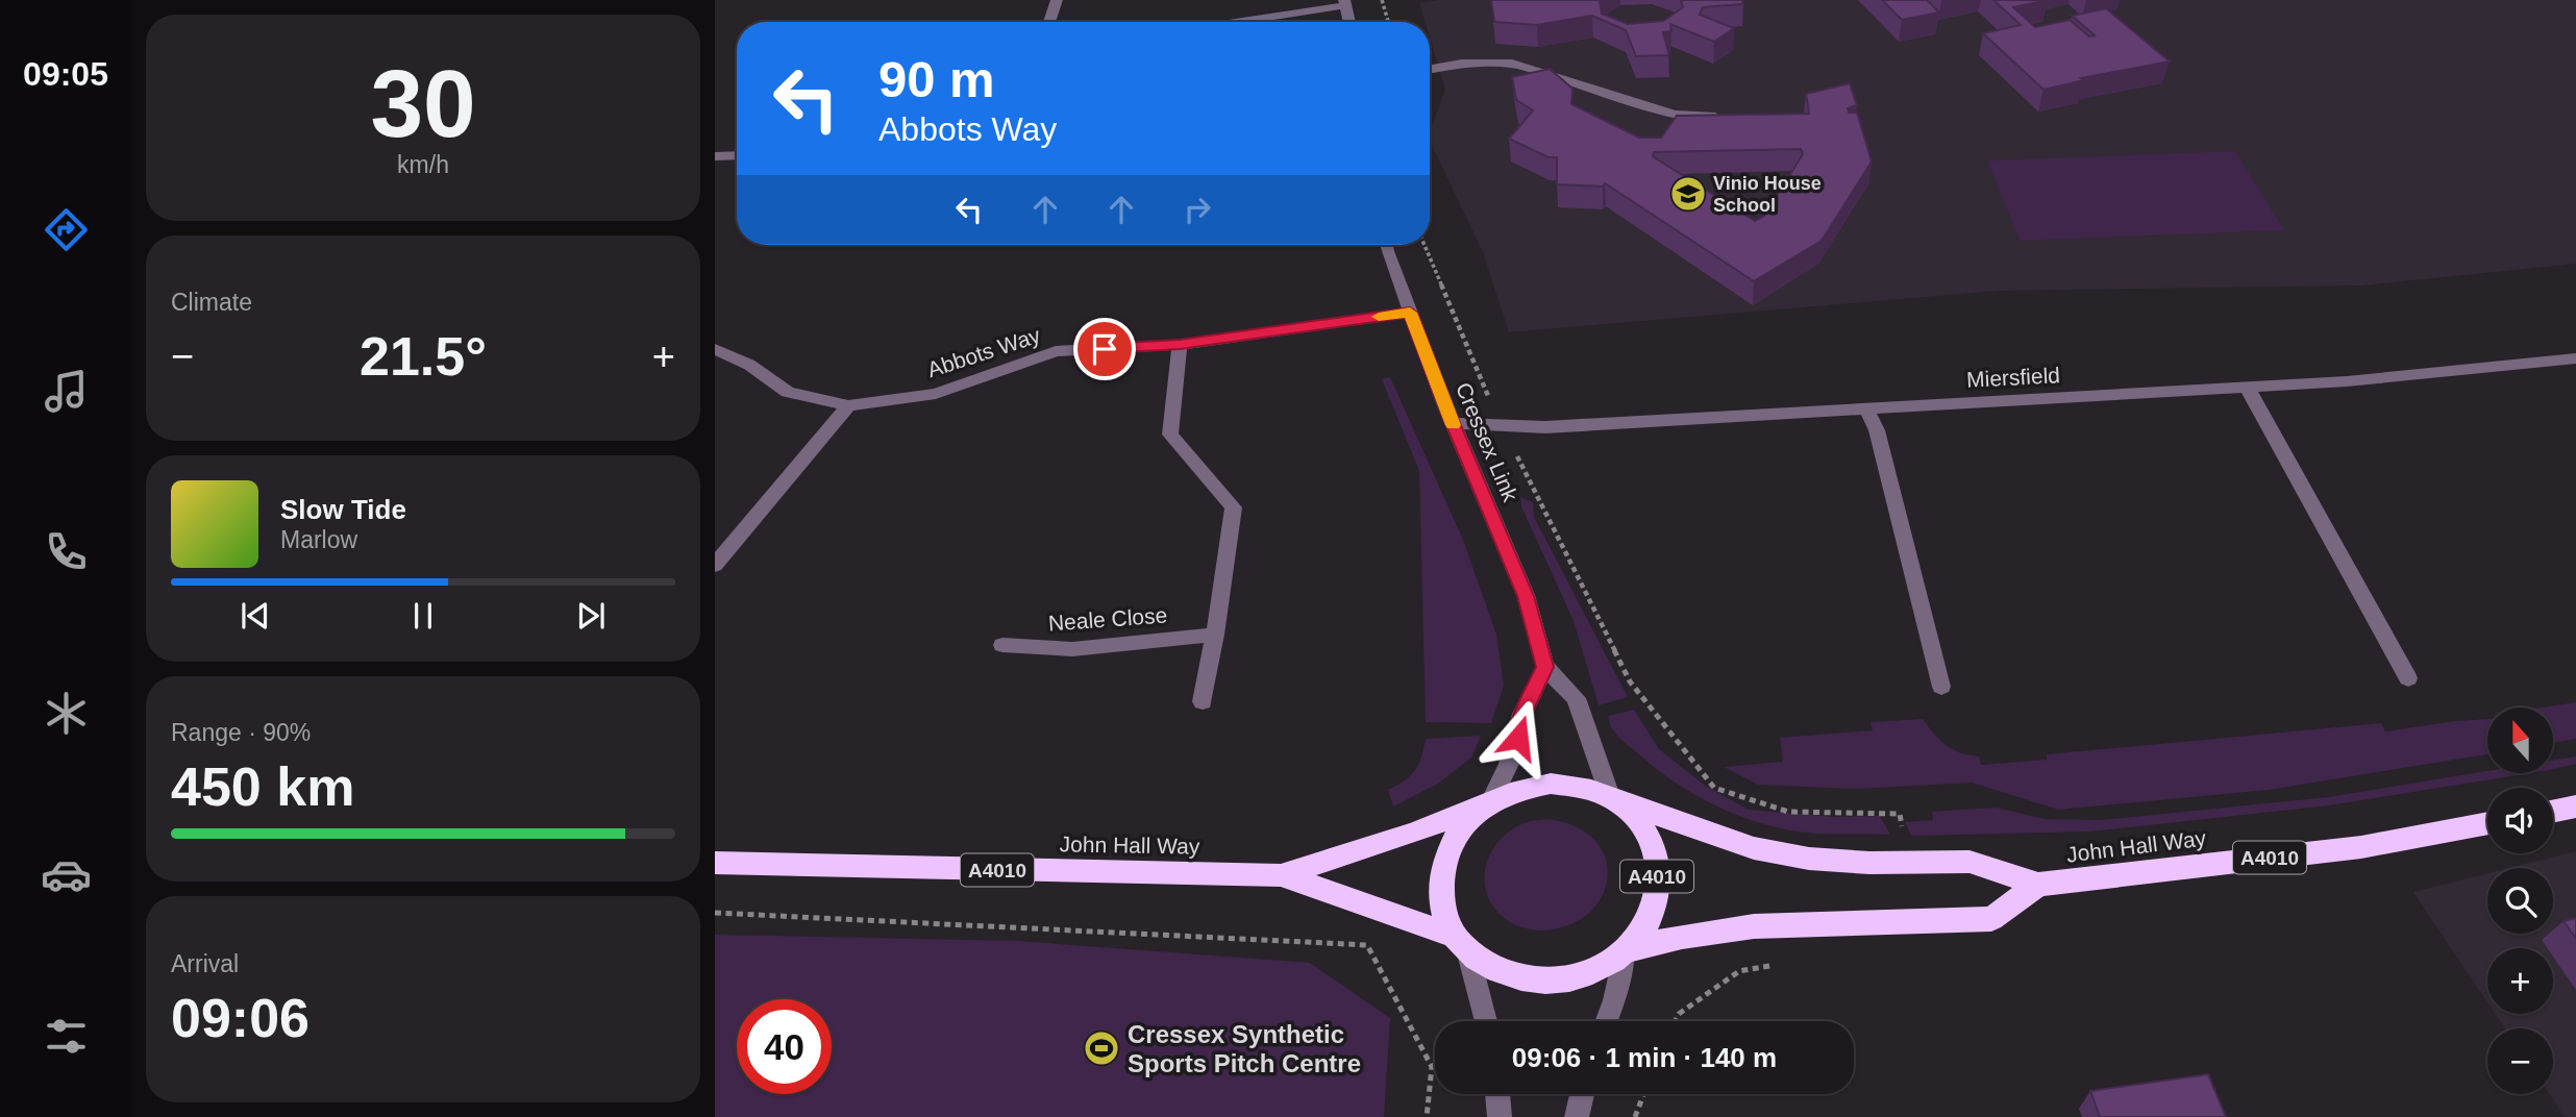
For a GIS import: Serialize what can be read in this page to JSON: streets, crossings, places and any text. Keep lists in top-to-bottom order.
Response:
{
  "streets": {
    "highway": ["John Hall Way", "A4010"],
    "street": [
      "Abbots Way",
      "Miersfield",
      "Cressex Link",
      "Neale Close"
    ]
  },
  "crossings": [
    ["Abbots Way", "Cressex Link"],
    ["Miersfield", "Cressex Link"],
    ["Cressex Link", "John Hall Way"],
    ["Cressex Link", "A4010"],
    ["John Hall Way", "A4010"]
  ],
  "places": {
    "school or university": ["Vinio House School"],
    "sports": ["Cressex Synthetic Sports Pitch Centre"]
  },
  "north": "top",
  "page": {
    "tabs": "09:05",
    "tile": [
      ["30", "km/h"],
      "Climate",
      ["Range · 90%", "450 km"],
      ["Arrival", "09:06"]
    ],
    "turn": ["90 m", "Abbots Way"],
    "heat": ["−", "21.5°", "+"],
    "song": ["Slow Tide", "Marlow"],
    "map_buttons": ["+", "−"],
    "limit": "40",
    "trip": "09:06 · 1 min · 140 m"
  }
}
